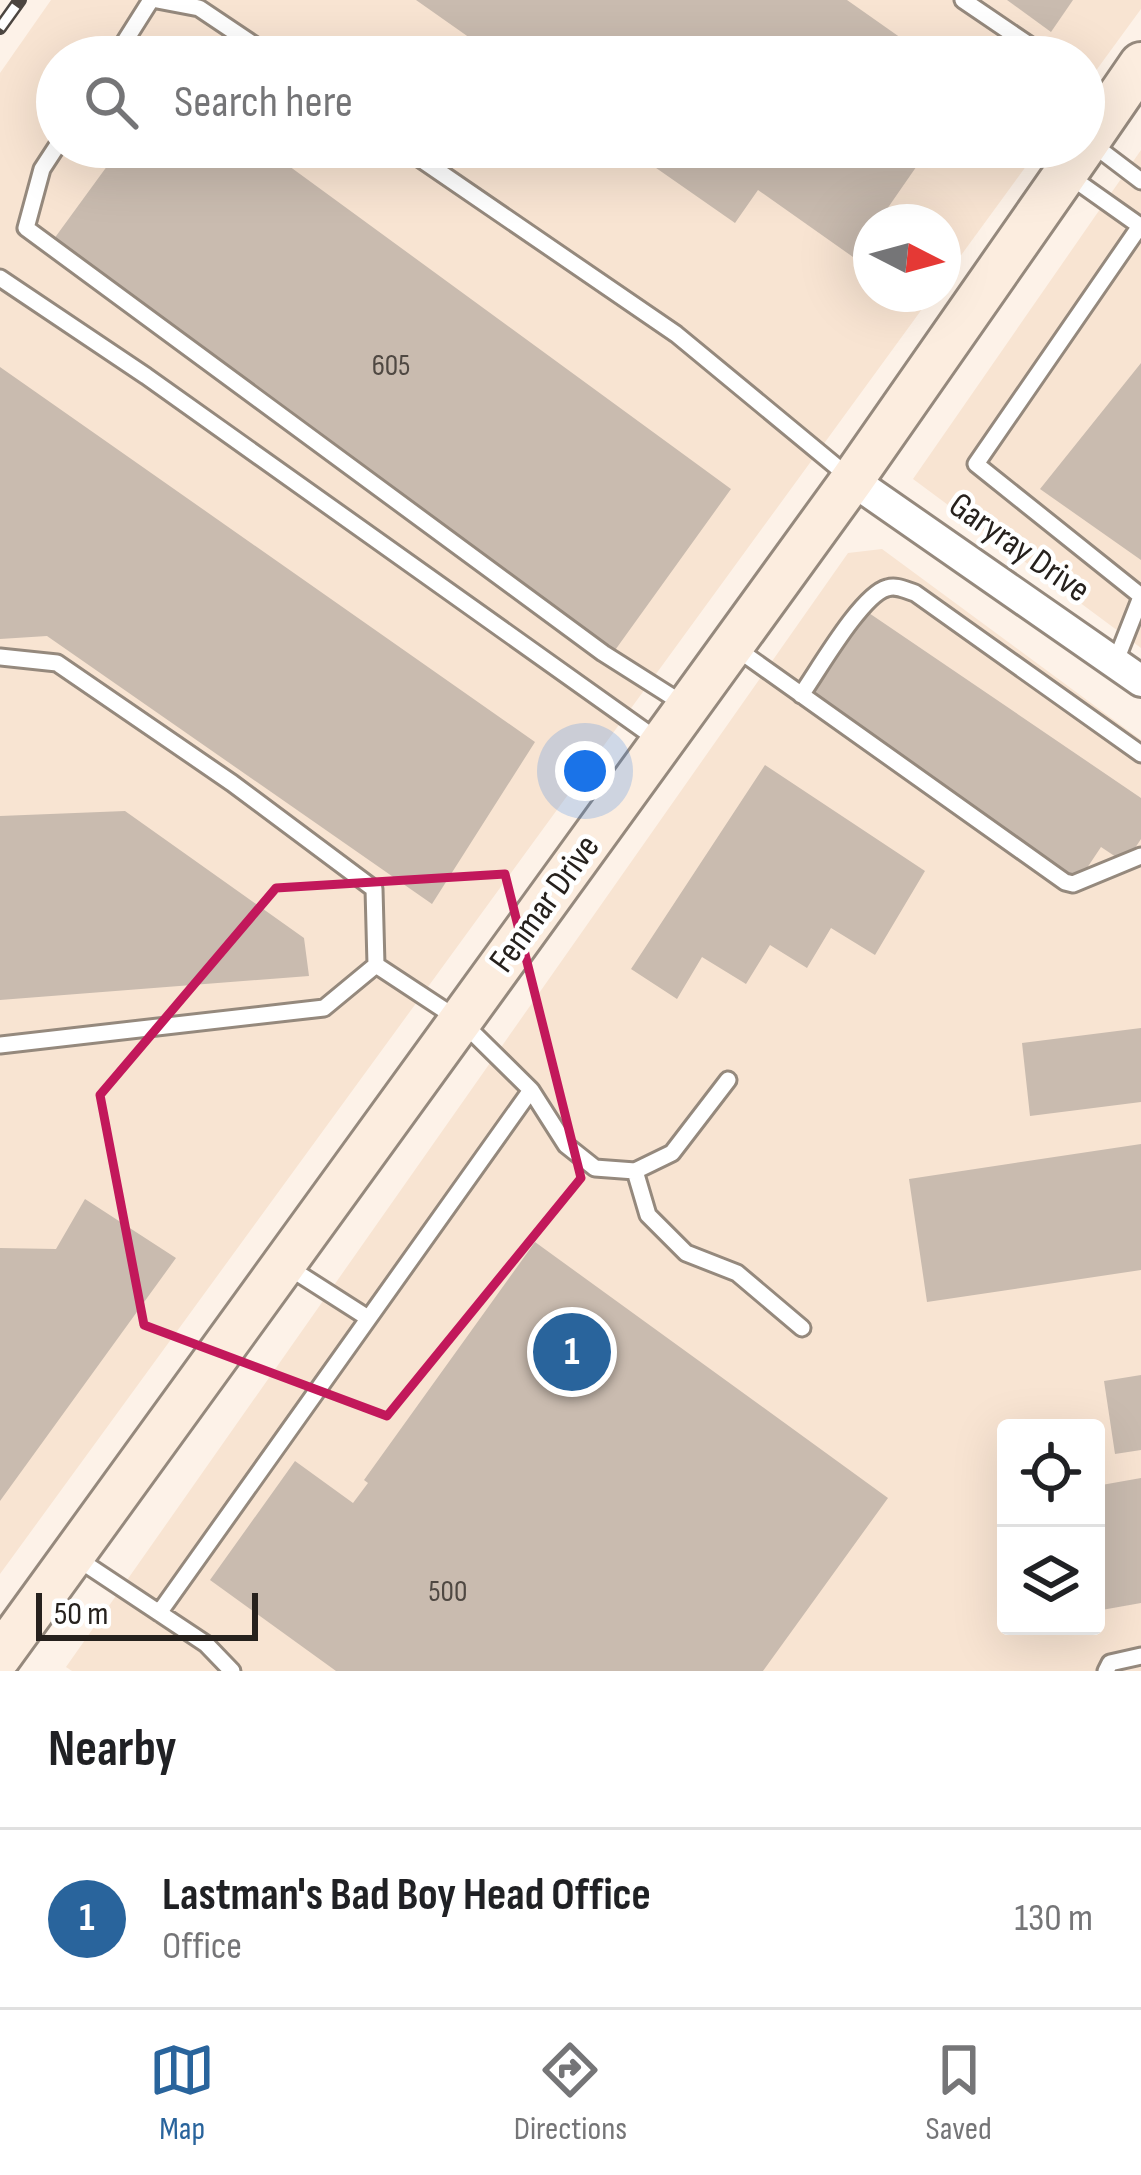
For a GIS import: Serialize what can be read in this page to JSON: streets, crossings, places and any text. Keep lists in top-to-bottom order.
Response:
{
  "streets": {
    "street": ["Garyray Drive", "Fenmar Drive"]
  },
  "crossings": [
    ["Garyray Drive", "Fenmar Drive"]
  ],
  "house_numbers": ["605", "500"],
  "scale_bar": "50 m",
  "north": "right",
  "page": {
    "search": "Search here",
    "pins": "1",
    "scale": "50 m",
    "heading": "Nearby",
    "list": [
      {
        "mark": "1",
        "name": "Lastman's Bad Boy Head Office",
        "note": "Office",
        "value": "130 m"
      }
    ],
    "nav": ["Map", "Directions", "Saved"]
  }
}
